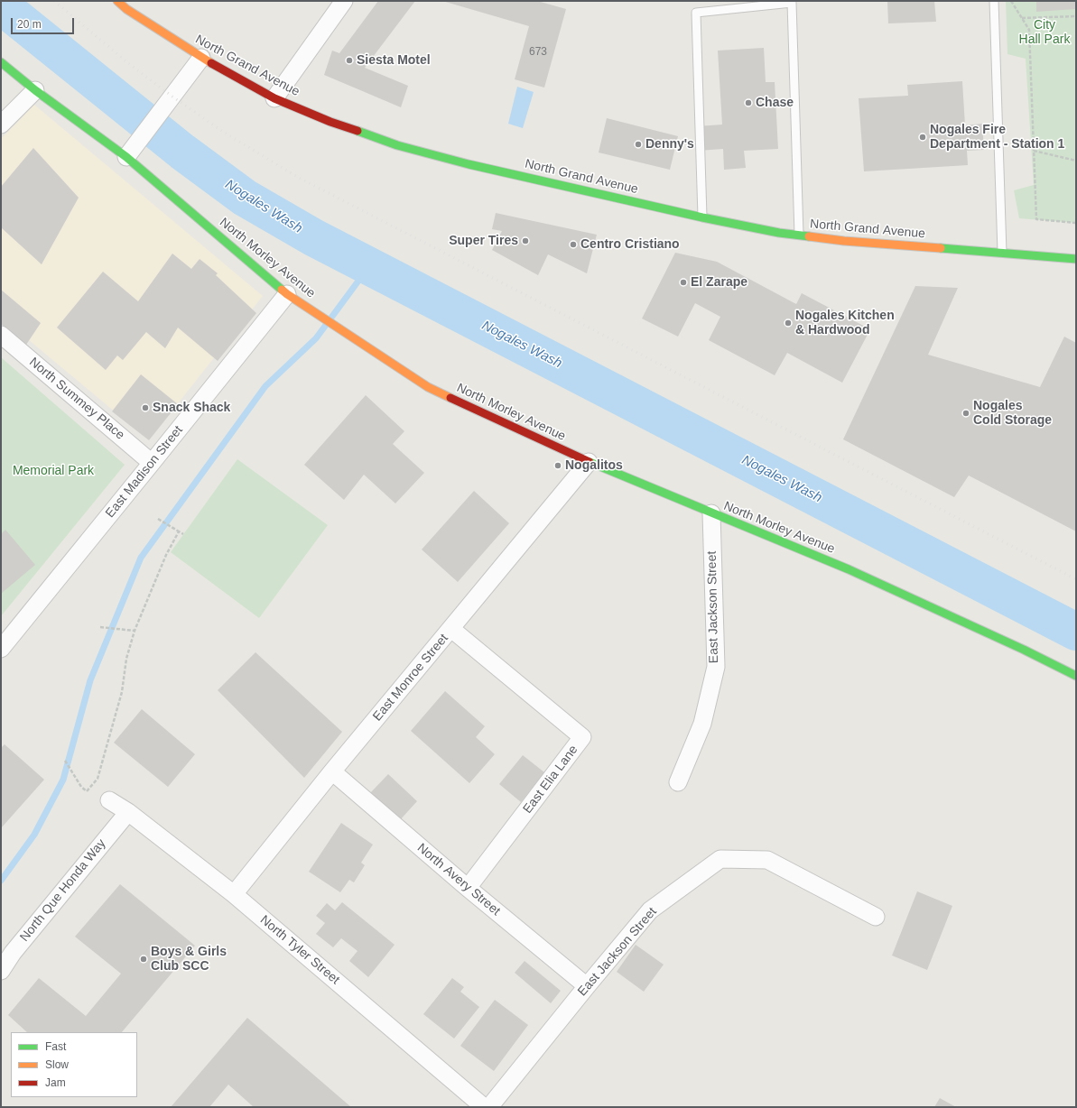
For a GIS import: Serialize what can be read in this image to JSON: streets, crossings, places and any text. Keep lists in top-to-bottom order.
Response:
{
  "streets": {
    "street": [
      "North Grand Avenue",
      "North Morley Avenue",
      "North Summey Place",
      "East Madison Street",
      "East Jackson Street",
      "East Monroe Street",
      "East Elia Lane",
      "North Avery Street",
      "North Que Honda Way",
      "North Tyler Street"
    ]
  },
  "crossings": [
    ["North Morley Avenue", "East Madison Street"],
    ["North Morley Avenue", "East Jackson Street"],
    ["North Morley Avenue", "East Monroe Street"],
    ["North Summey Place", "East Madison Street"],
    ["East Jackson Street", "North Avery Street"],
    ["East Monroe Street", "East Elia Lane"],
    ["East Monroe Street", "North Avery Street"],
    ["East Monroe Street", "North Tyler Street"],
    ["East Elia Lane", "North Avery Street"],
    ["North Que Honda Way", "North Tyler Street"]
  ],
  "water": ["Nogales Wash"],
  "parks": ["City Hall Park", "Memorial Park"],
  "places": [
    "Siesta Motel",
    "Chase",
    "Nogales Fire Department - Station 1",
    "Denny's",
    "Super Tires",
    "Centro Cristiano",
    "El Zarape",
    "Nogales Kitchen & Hardwood",
    "Snack Shack",
    "Nogales Cold Storage",
    "Nogalitos",
    "Boys & Girls Club SCC"
  ],
  "house_numbers": ["673"],
  "legend": ["Fast", "Slow", "Jam"],
  "scale_bar": "20 m"
}
